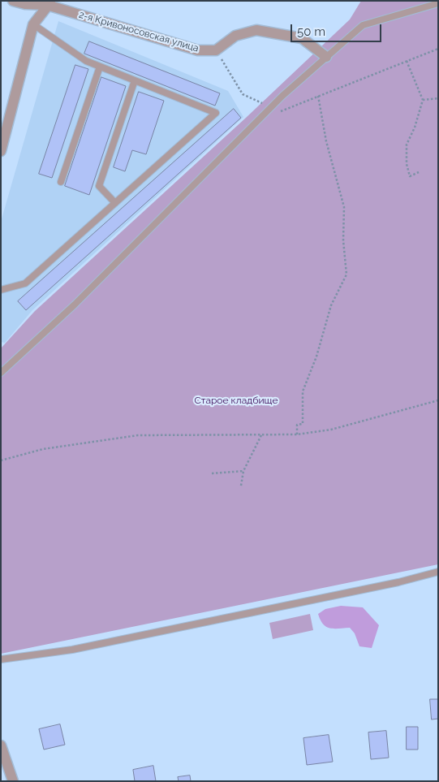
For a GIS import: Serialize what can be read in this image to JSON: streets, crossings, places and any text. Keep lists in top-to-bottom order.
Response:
{
  "streets": {
    "street": ["2-я Кривоносовская улица"]
  },
  "parks": ["Старое кладбище"],
  "scale_bar": "50 m"
}
